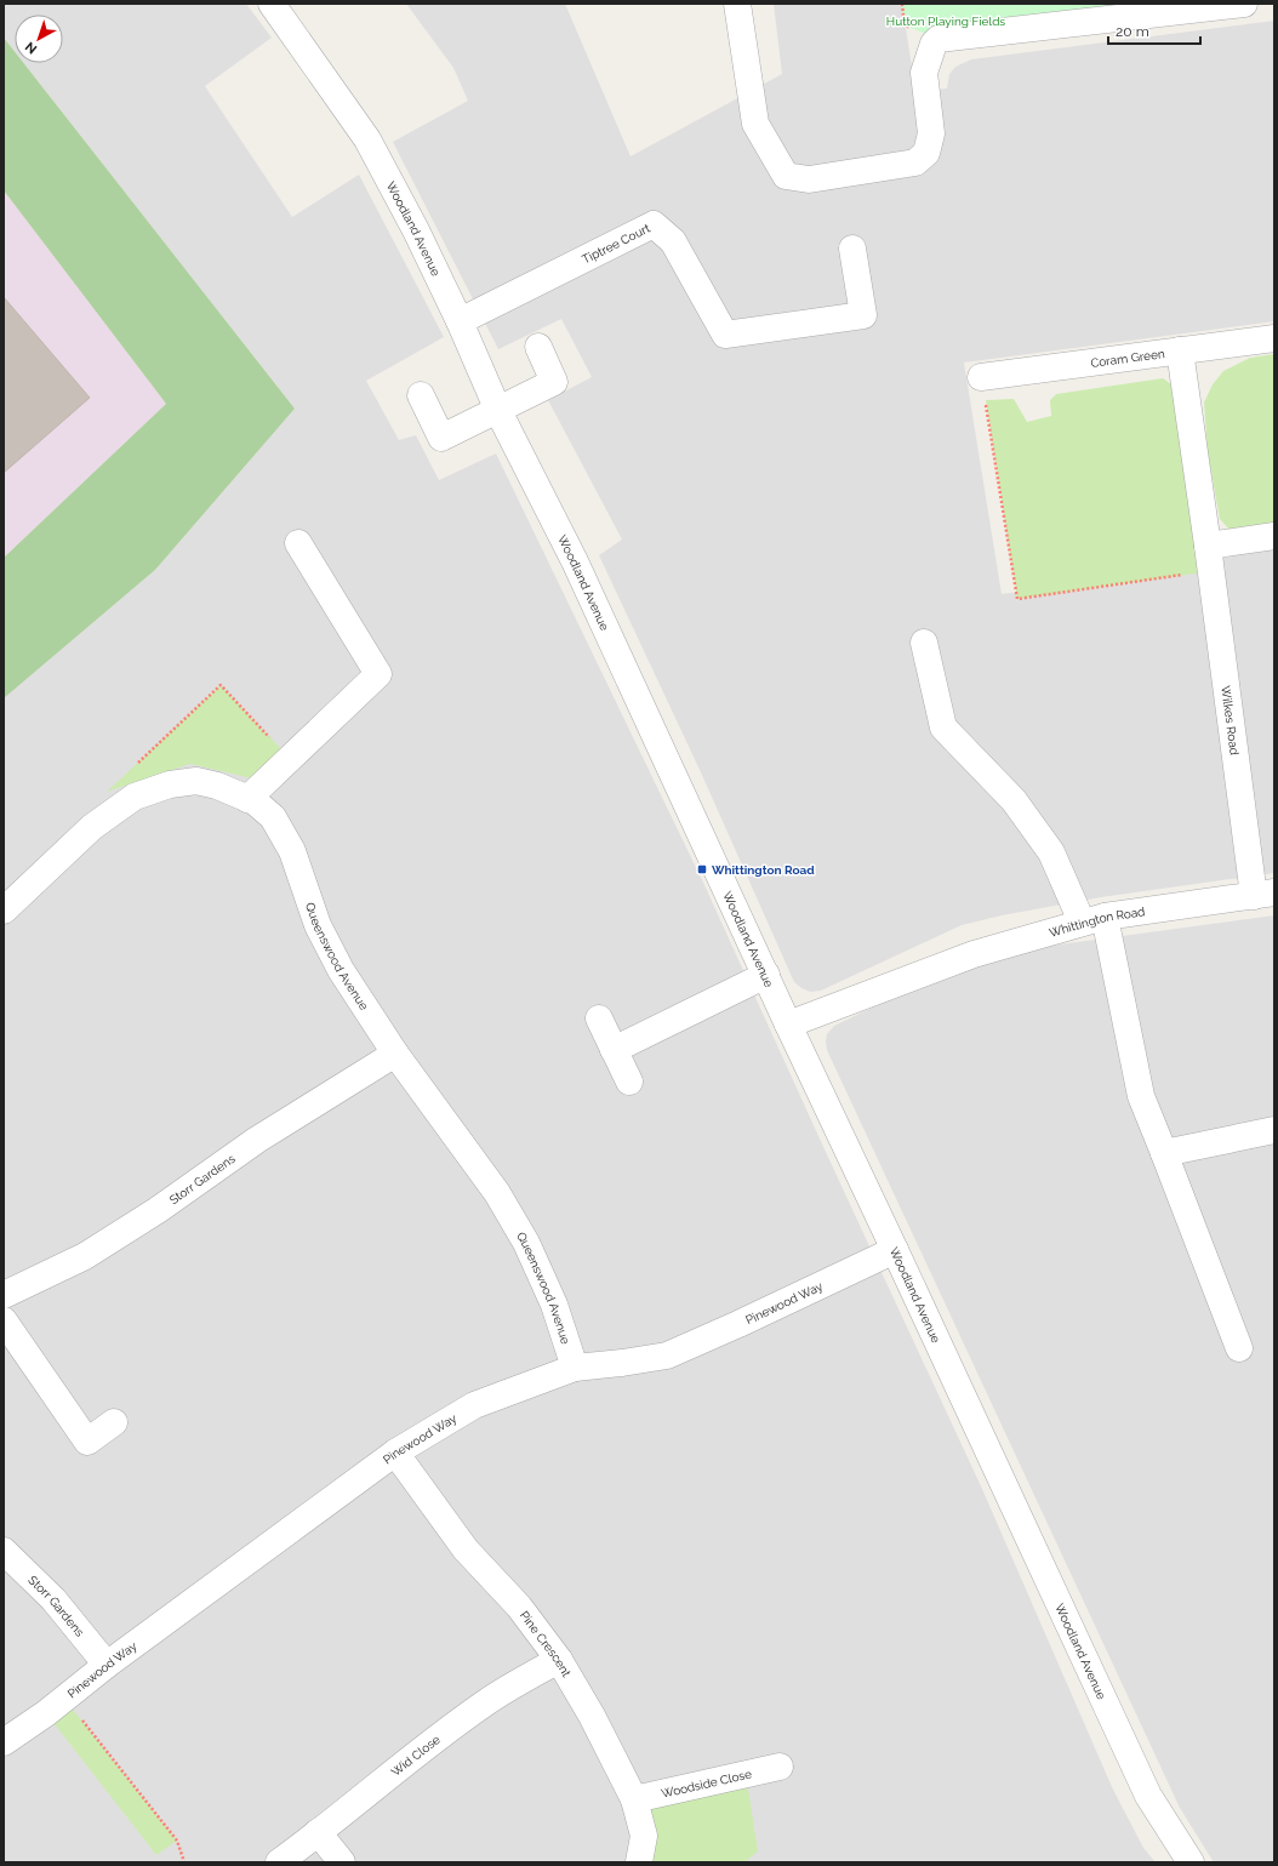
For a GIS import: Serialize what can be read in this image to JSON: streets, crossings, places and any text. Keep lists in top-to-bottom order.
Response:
{
  "streets": {
    "street": [
      "Woodland Avenue",
      "Tiptree Court",
      "Coram Green",
      "Wilkes Road",
      "Whittington Road",
      "Queenswood Avenue",
      "Storr Gardens",
      "Pinewood Way",
      "Pine Crescent",
      "Wid Close",
      "Woodside Close"
    ]
  },
  "crossings": [
    ["Woodland Avenue", "Tiptree Court"],
    ["Woodland Avenue", "Whittington Road"],
    ["Woodland Avenue", "Pinewood Way"],
    ["Coram Green", "Wilkes Road"],
    ["Wilkes Road", "Whittington Road"],
    ["Queenswood Avenue", "Storr Gardens"],
    ["Queenswood Avenue", "Pinewood Way"],
    ["Storr Gardens", "Pinewood Way"],
    ["Pinewood Way", "Pine Crescent"],
    ["Pine Crescent", "Wid Close"],
    ["Pine Crescent", "Woodside Close"]
  ],
  "parks": ["Hutton Playing Fields"],
  "places": {
    "transit": ["Whittington Road"]
  },
  "scale_bar": "20 m",
  "north": "bottom left"
}
